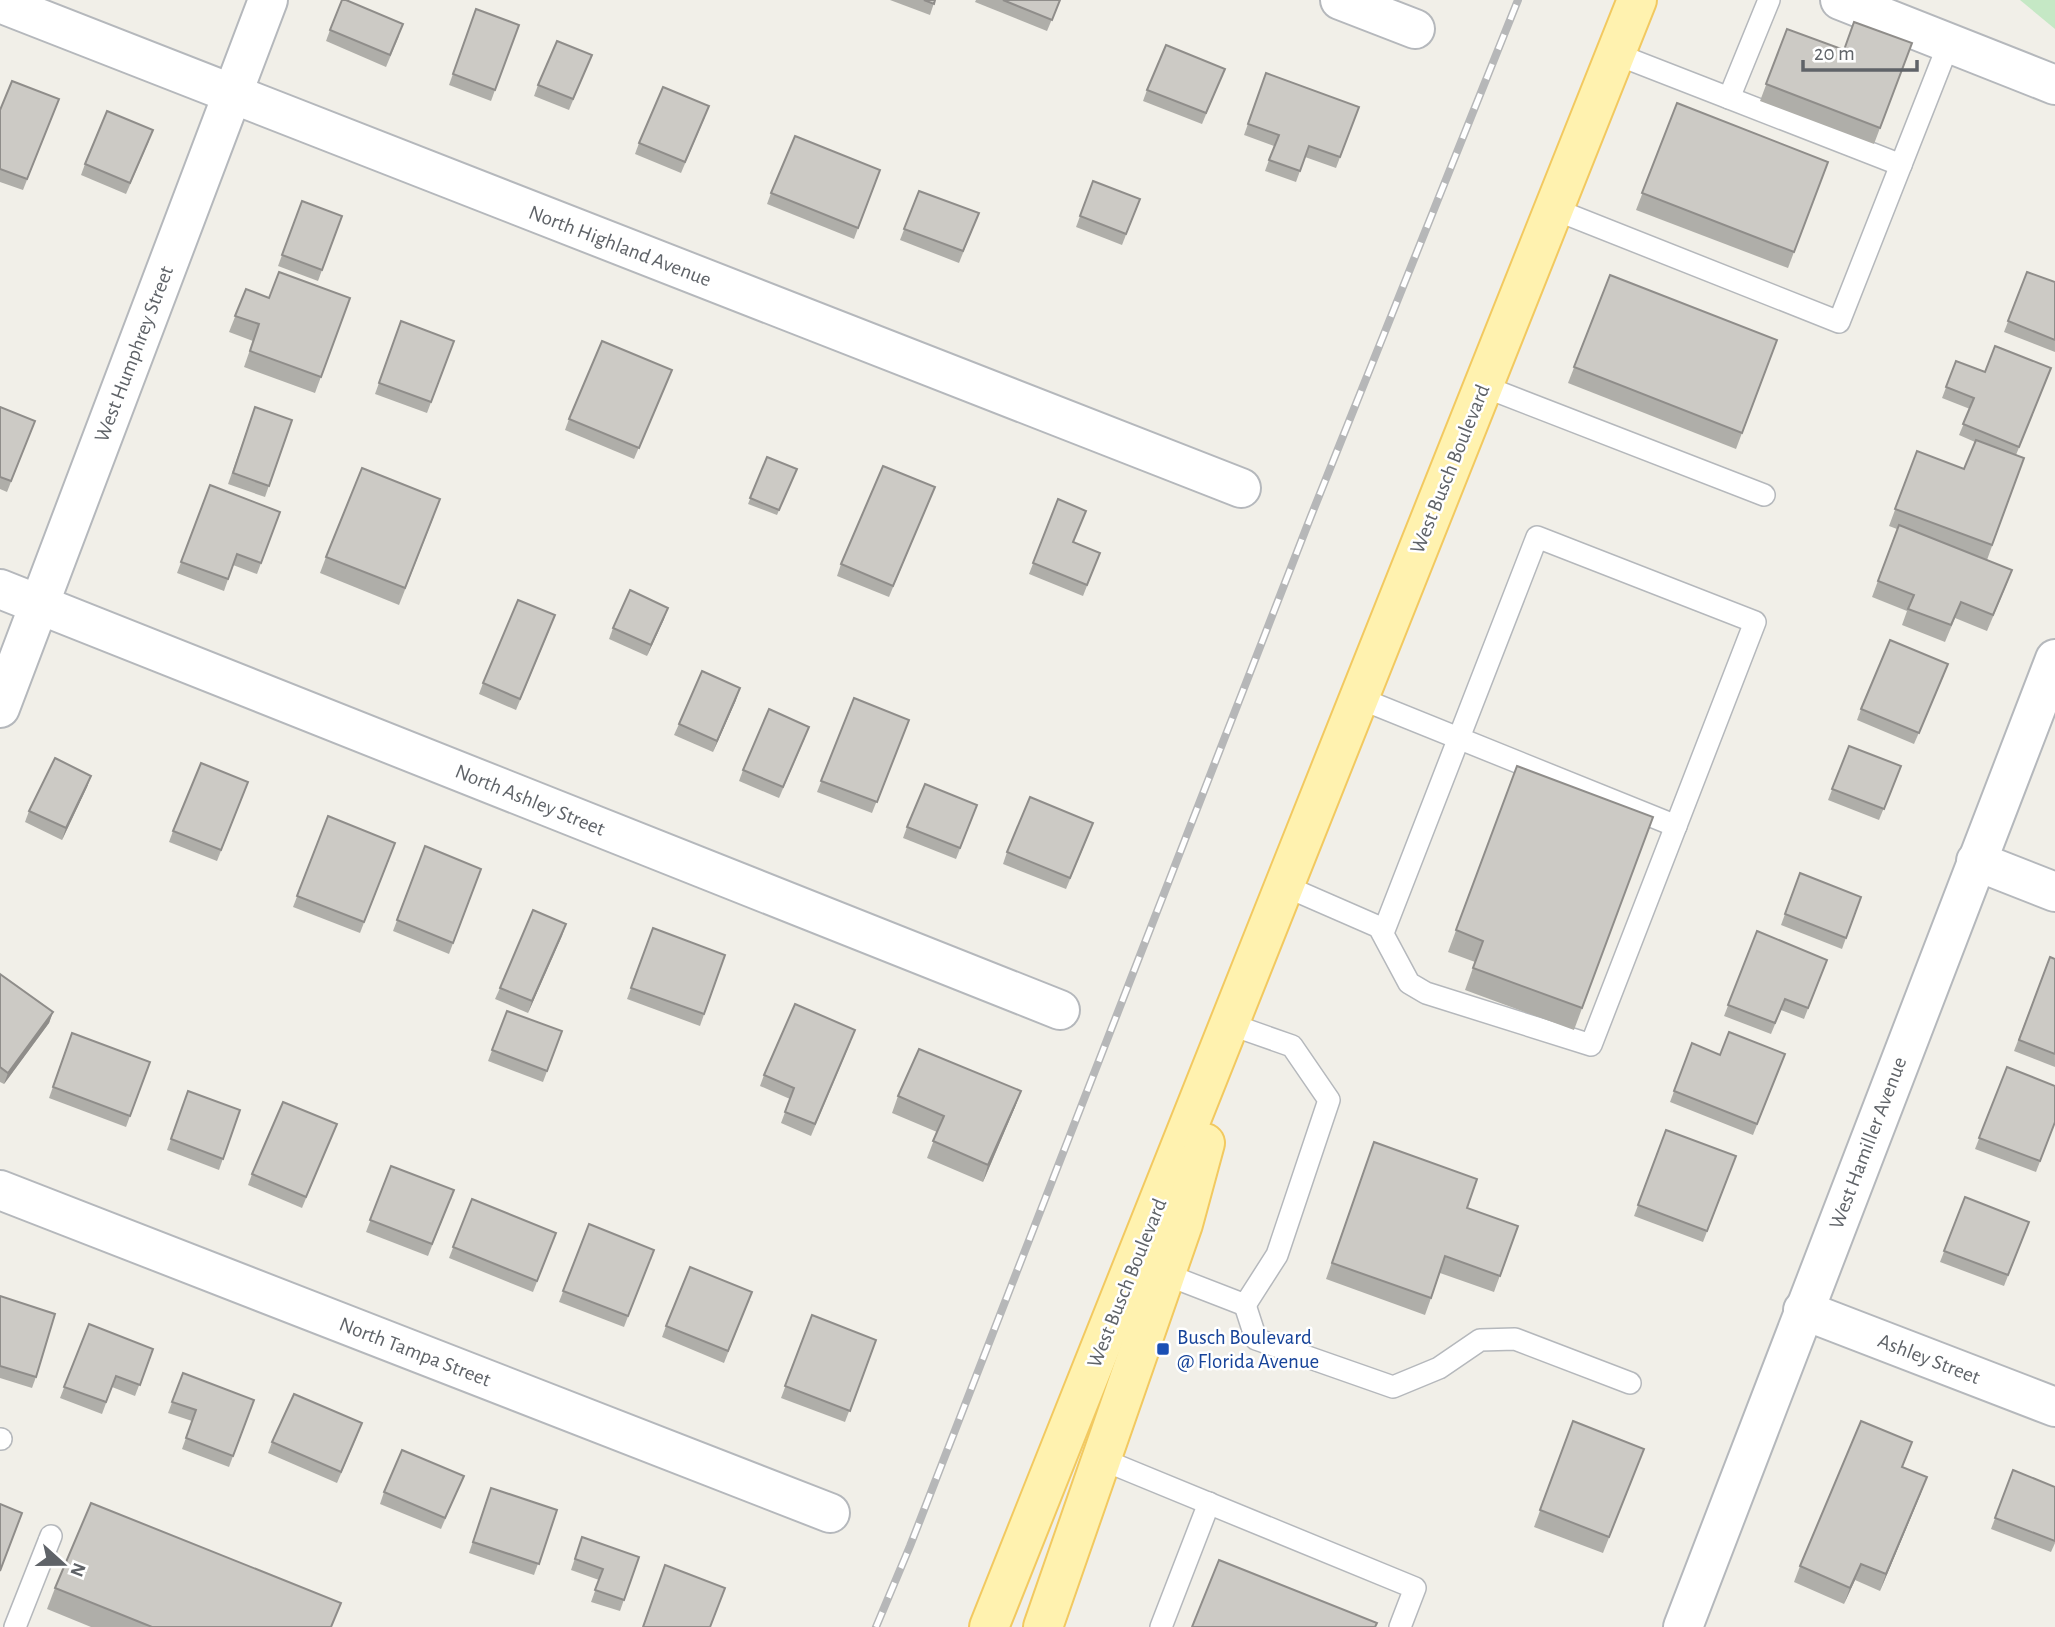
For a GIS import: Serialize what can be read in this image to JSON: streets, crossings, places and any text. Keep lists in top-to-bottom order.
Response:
{
  "streets": {
    "main road": ["West Busch Boulevard"],
    "street": [
      "North Highland Avenue",
      "West Humphrey Street",
      "North Ashley Street",
      "West Hamiller Avenue",
      "North Tampa Street",
      "Ashley Street"
    ]
  },
  "crossings": [
    ["North Highland Avenue", "West Humphrey Street"],
    ["West Humphrey Street", "North Ashley Street"],
    ["West Hamiller Avenue", "Ashley Street"]
  ],
  "places": {
    "transit": ["Busch Boulevard @ Florida Avenue"]
  },
  "scale_bar": "20 m",
  "north": "right"
}
